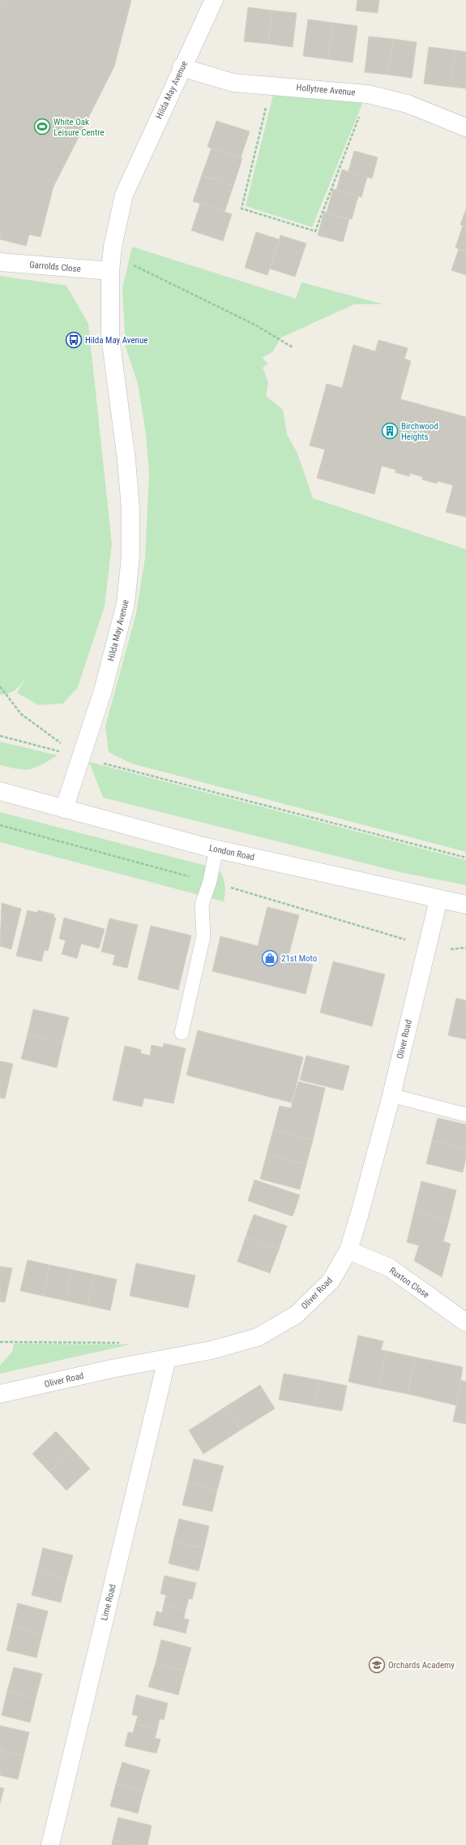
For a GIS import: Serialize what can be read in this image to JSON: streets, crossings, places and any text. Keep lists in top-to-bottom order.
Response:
{
  "streets": {
    "street": [
      "Hilda May Avenue",
      "Hollytree Avenue",
      "Garrolds Close",
      "London Road",
      "Oliver Road",
      "Ruxton Close",
      "Lime Road"
    ]
  },
  "crossings": [
    ["Hilda May Avenue", "Hollytree Avenue"],
    ["Hilda May Avenue", "Garrolds Close"],
    ["Hilda May Avenue", "London Road"],
    ["London Road", "Oliver Road"],
    ["Oliver Road", "Ruxton Close"],
    ["Oliver Road", "Lime Road"]
  ],
  "places": {
    "sports": ["White Oak Leisure Centre"],
    "bus stop": ["Hilda May Avenue"],
    "building": ["Birchwood Heights"],
    "shop": ["21st Moto"],
    "school or university": ["Orchards Academy"]
  }
}
